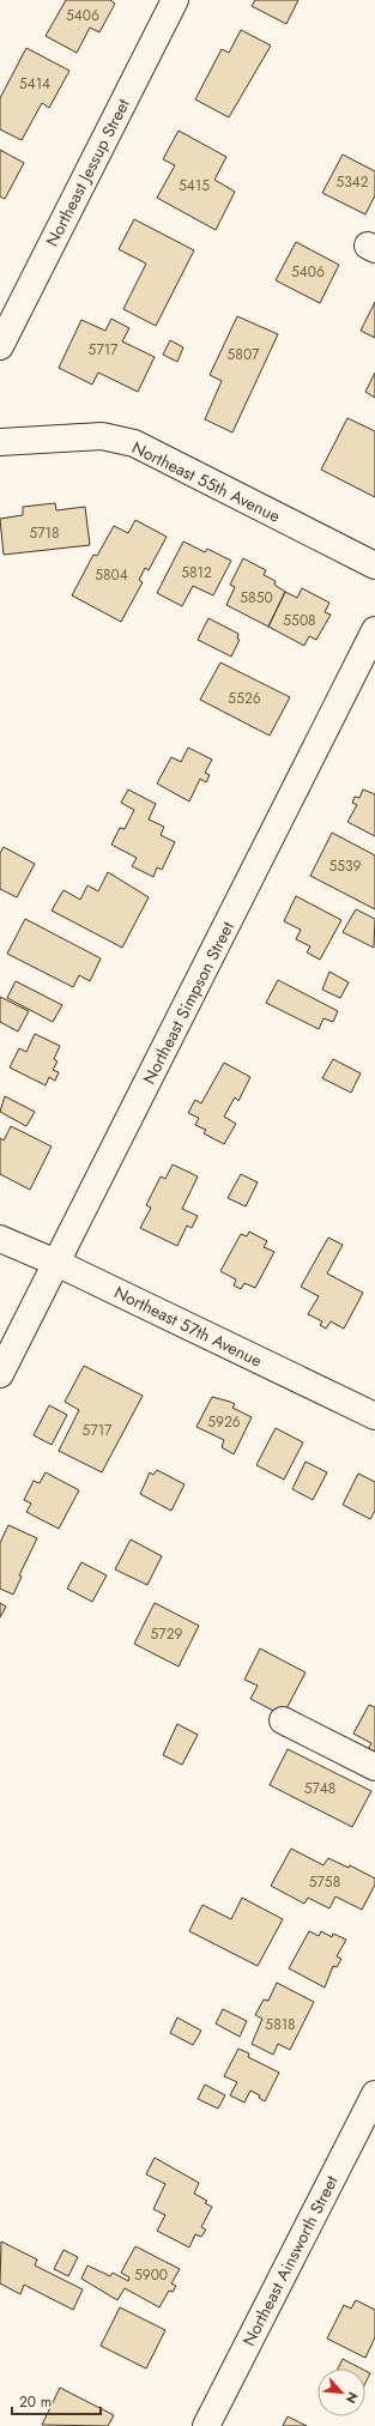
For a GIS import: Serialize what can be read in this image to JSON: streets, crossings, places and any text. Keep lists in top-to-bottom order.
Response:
{
  "streets": {
    "street": [
      "Northeast Jessup Street",
      "Northeast 55th Avenue",
      "Northeast Simpson Street",
      "Northeast 57th Avenue",
      "Northeast Ainsworth Street"
    ]
  },
  "crossings": [
    ["Northeast Simpson Street", "Northeast 57th Avenue"]
  ],
  "house_numbers": [
    "5406",
    "5414",
    "5342",
    "5415",
    "5406",
    "5717",
    "5807",
    "5718",
    "5812",
    "5804",
    "5850",
    "5508",
    "5526",
    "5539",
    "5926",
    "5717",
    "5729",
    "5748",
    "5758",
    "5818",
    "5900"
  ],
  "scale_bar": "20 m",
  "north": "bottom right"
}
